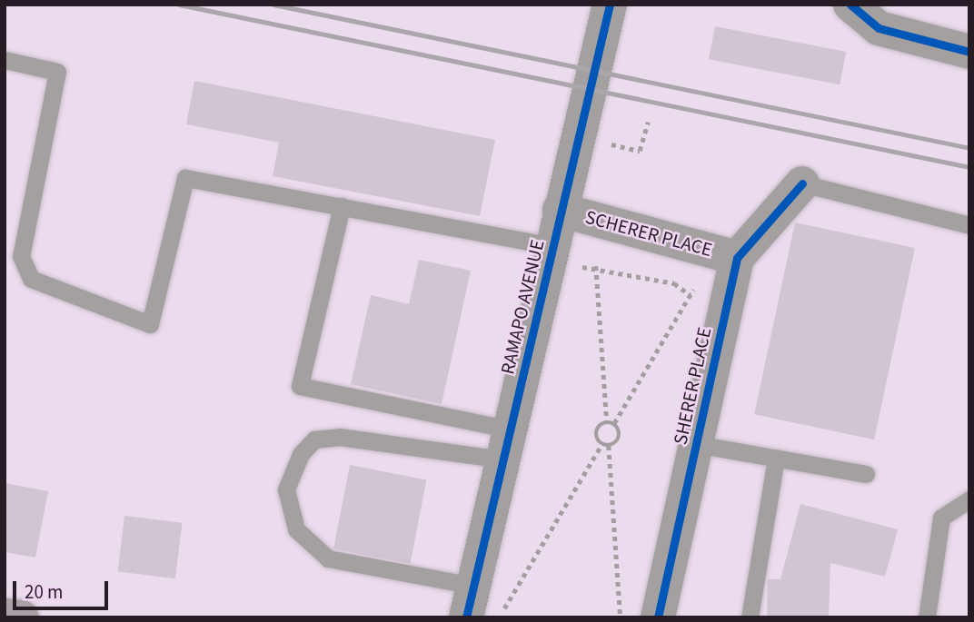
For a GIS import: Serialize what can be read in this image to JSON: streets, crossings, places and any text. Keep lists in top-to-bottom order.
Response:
{
  "streets": {
    "street": ["SCHERER PLACE", "RAMAPO AVENUE", "SHERER PLACE"]
  },
  "crossings": [
    ["SCHERER PLACE", "RAMAPO AVENUE"],
    ["SCHERER PLACE", "SHERER PLACE"]
  ],
  "scale_bar": "20 m"
}
